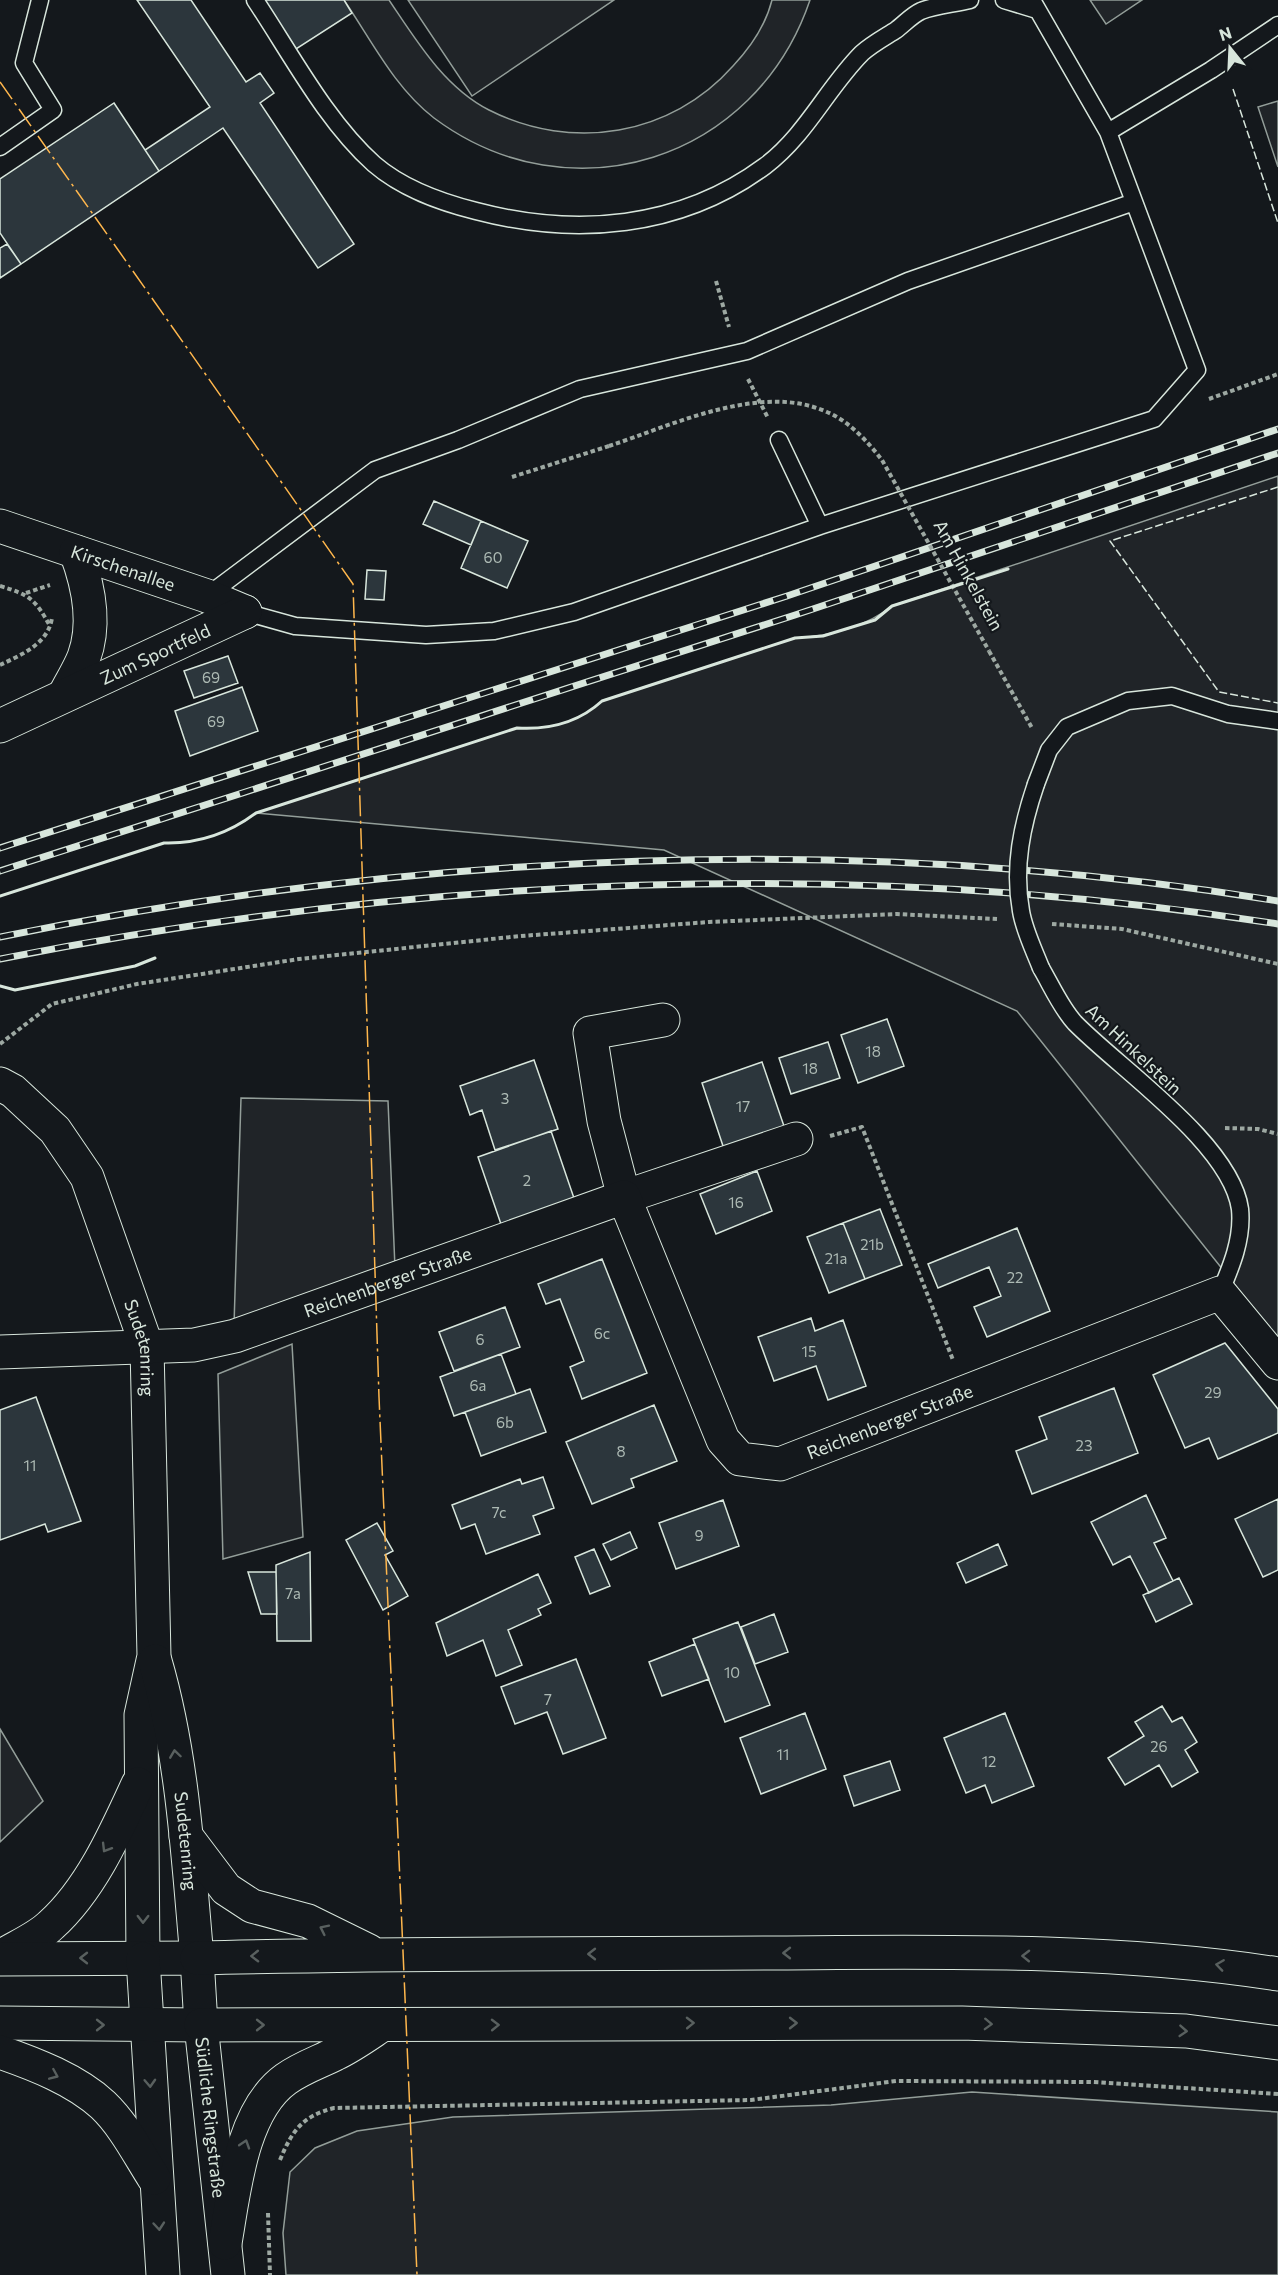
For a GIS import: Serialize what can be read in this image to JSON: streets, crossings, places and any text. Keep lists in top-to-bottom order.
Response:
{
  "streets": {
    "main road": [
      "Kirschenallee",
      "Zum Sportfeld",
      "Reichenberger Straße",
      "Sudetenring",
      "Südliche Ringstraße"
    ],
    "lane": ["Am Hinkelstein"]
  },
  "crossings": [
    ["Kirschenallee", "Zum Sportfeld"],
    ["Am Hinkelstein", "Reichenberger Straße"],
    ["Reichenberger Straße", "Sudetenring"],
    ["Sudetenring", "Südliche Ringstraße"]
  ],
  "house_numbers": [
    "60",
    "69",
    "69",
    "18",
    "18",
    "3",
    "17",
    "2",
    "16",
    "21b",
    "21a",
    "22",
    "6c",
    "6",
    "15",
    "6a",
    "29",
    "6b",
    "23",
    "8",
    "11",
    "7c",
    "9",
    "7a",
    "10",
    "7",
    "26",
    "11",
    "12"
  ],
  "north": "top"
}
